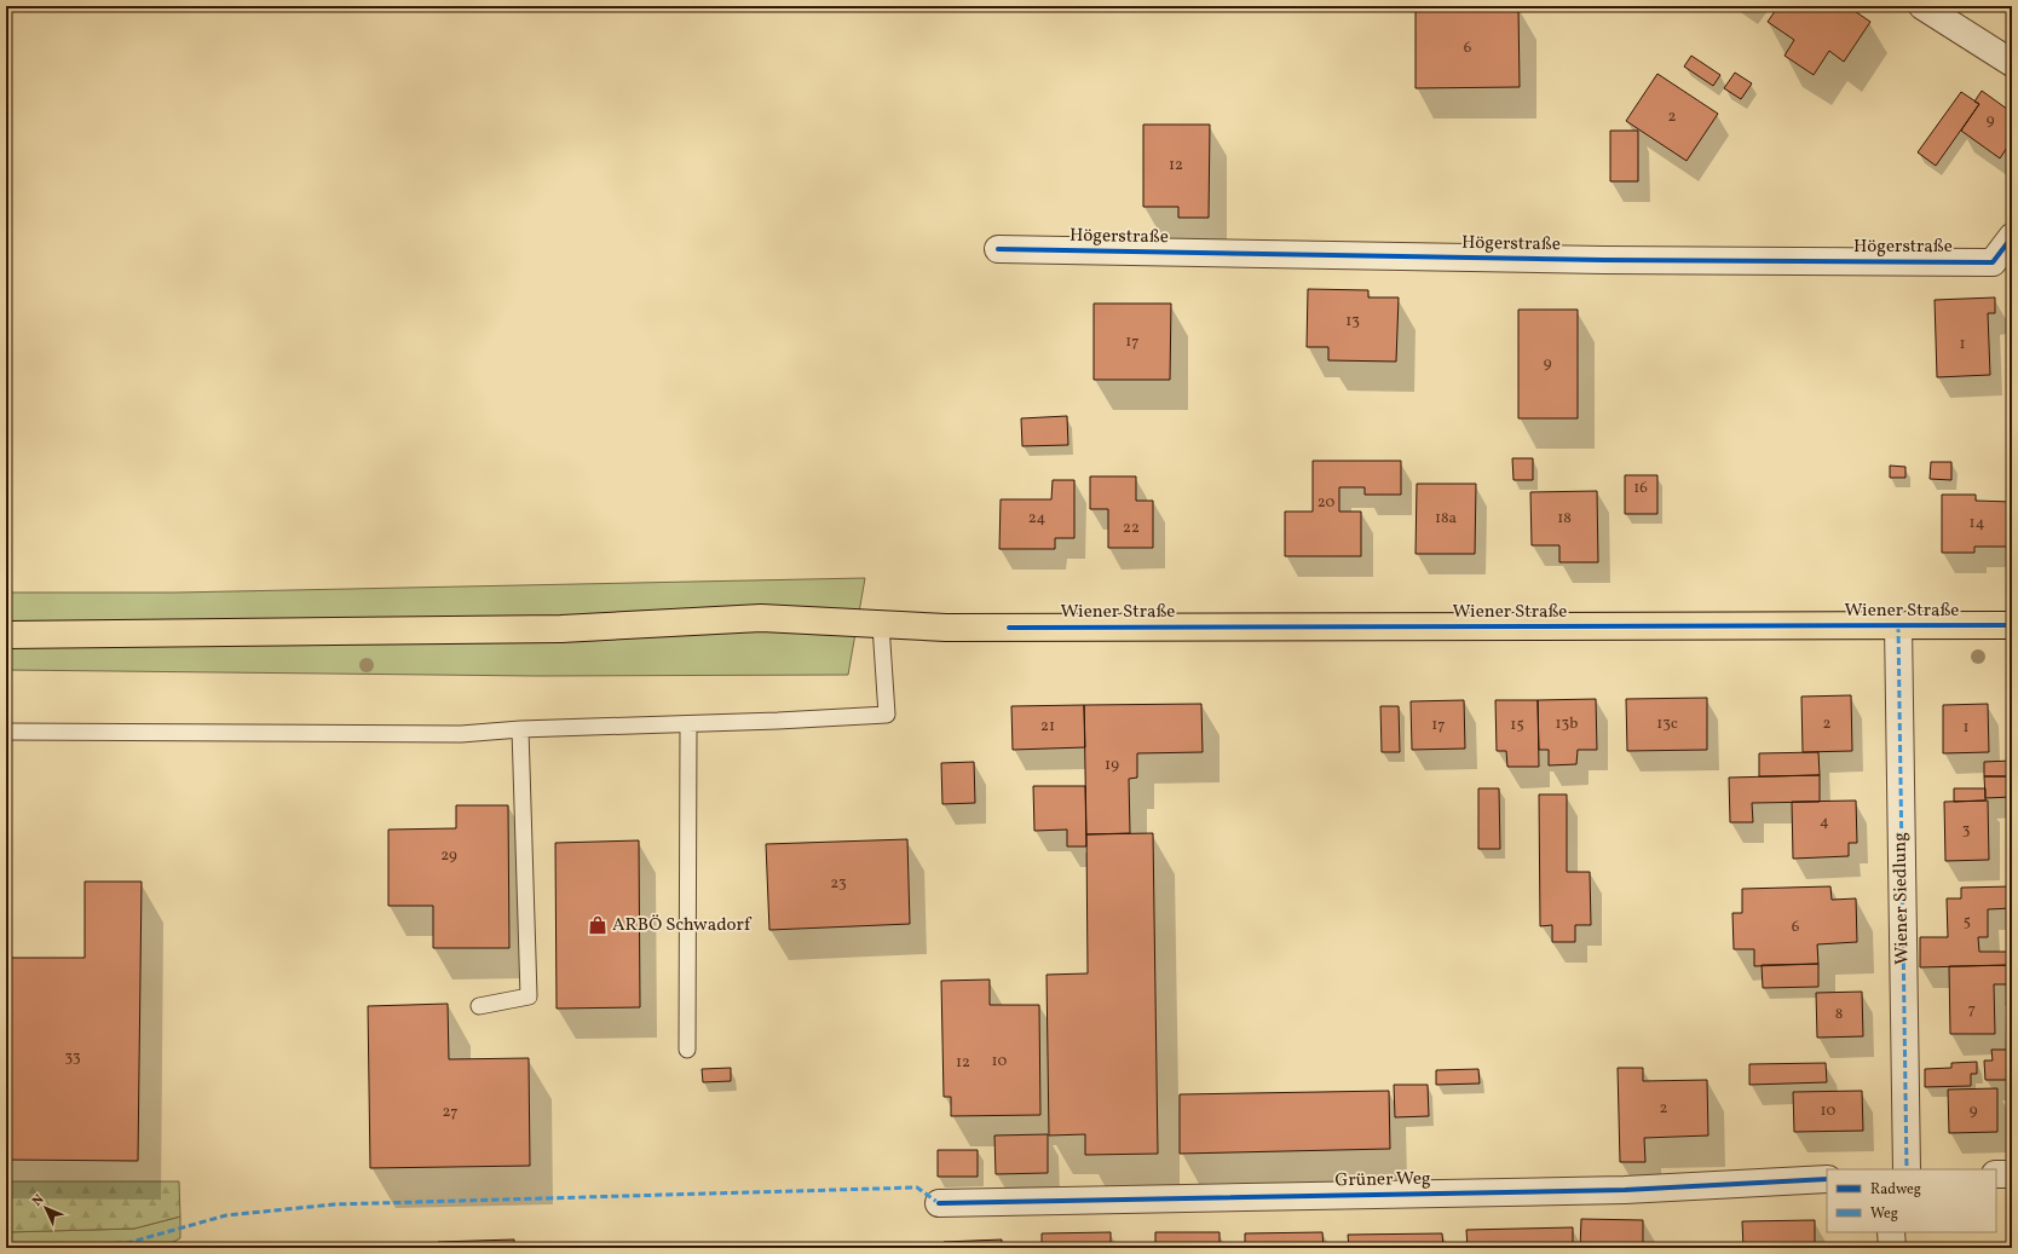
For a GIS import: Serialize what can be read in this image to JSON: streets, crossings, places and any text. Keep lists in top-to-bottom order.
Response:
{
  "streets": {
    "main road": ["Wiener Straße"],
    "street": ["Högerstraße", "Wiener Siedlung", "Grüner Weg"]
  },
  "crossings": [
    ["Wiener Straße", "Wiener Siedlung"]
  ],
  "places": {
    "shop": ["ARBÖ Schwadorf"]
  },
  "house_numbers": [
    "6",
    "2",
    "9",
    "12",
    "13",
    "17",
    "1",
    "9",
    "16",
    "20",
    "24",
    "18a",
    "18",
    "14",
    "22",
    "13b",
    "13c",
    "2",
    "17",
    "15",
    "21",
    "1",
    "19",
    "4",
    "3",
    "29",
    "23",
    "5",
    "6",
    "7",
    "8",
    "33",
    "10",
    "12",
    "2",
    "10",
    "9",
    "27"
  ],
  "legend": ["Radweg", "Weg"],
  "north": "top left"
}
